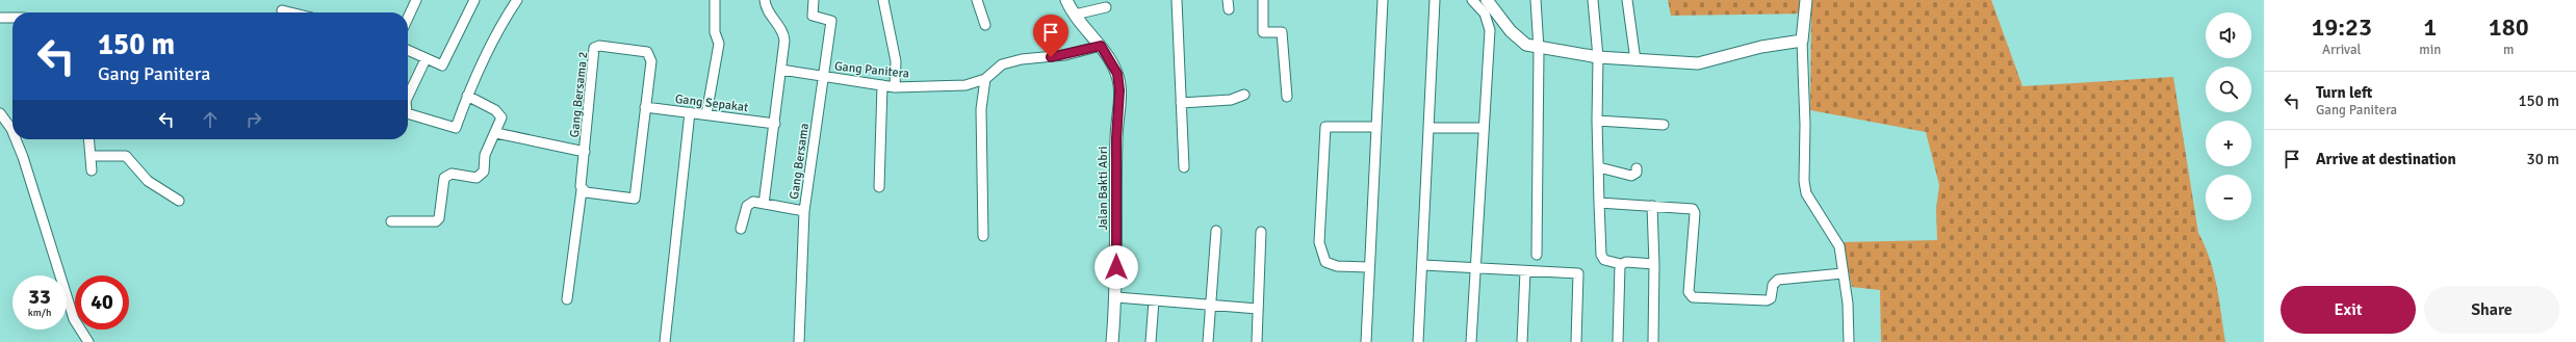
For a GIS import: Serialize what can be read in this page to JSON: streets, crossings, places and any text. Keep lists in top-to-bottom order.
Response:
{
  "streets": {
    "street": [
      "Gang Panitera",
      "Gang Bersama 2",
      "Gang Sepakat",
      "Gang Bersama",
      "Jalan Bakti Abri"
    ]
  },
  "crossings": [
    ["Gang Panitera", "Gang Bersama"],
    ["Gang Panitera", "Jalan Bakti Abri"],
    ["Gang Bersama 2", "Gang Sepakat"]
  ],
  "page": {
    "eta": [
      "19:23",
      "Arrival",
      "1",
      "min",
      "180",
      "m"
    ],
    "map_buttons": ["+", "−"],
    "turn": ["150 m", "Gang Panitera"],
    "list": [
      {
        "name": "Turn left",
        "note": "Gang Panitera",
        "value": "150 m"
      },
      {
        "name": "Arrive at destination",
        "value": "30 m"
      }
    ],
    "speed": "33 km/h",
    "limit": "40",
    "buttons": ["Exit", "Share"]
  }
}
